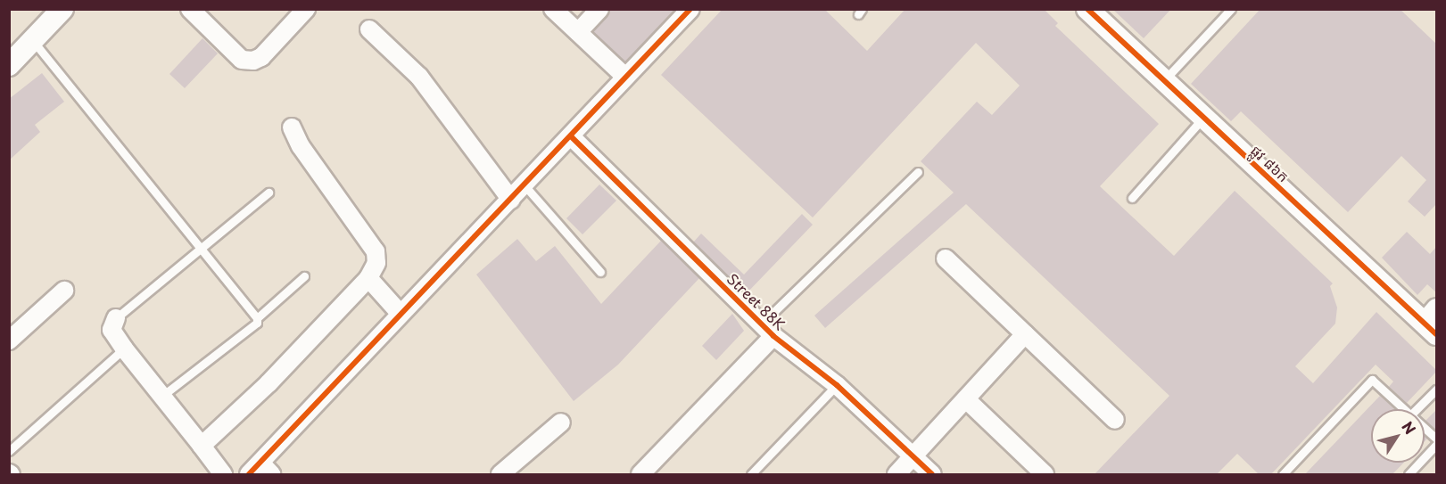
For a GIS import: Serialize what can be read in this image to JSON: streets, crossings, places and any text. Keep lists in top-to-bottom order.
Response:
{
  "streets": {
    "street": ["ផ្លូវ ៨៦ក", "Street 88K"]
  },
  "north": "top right"
}
